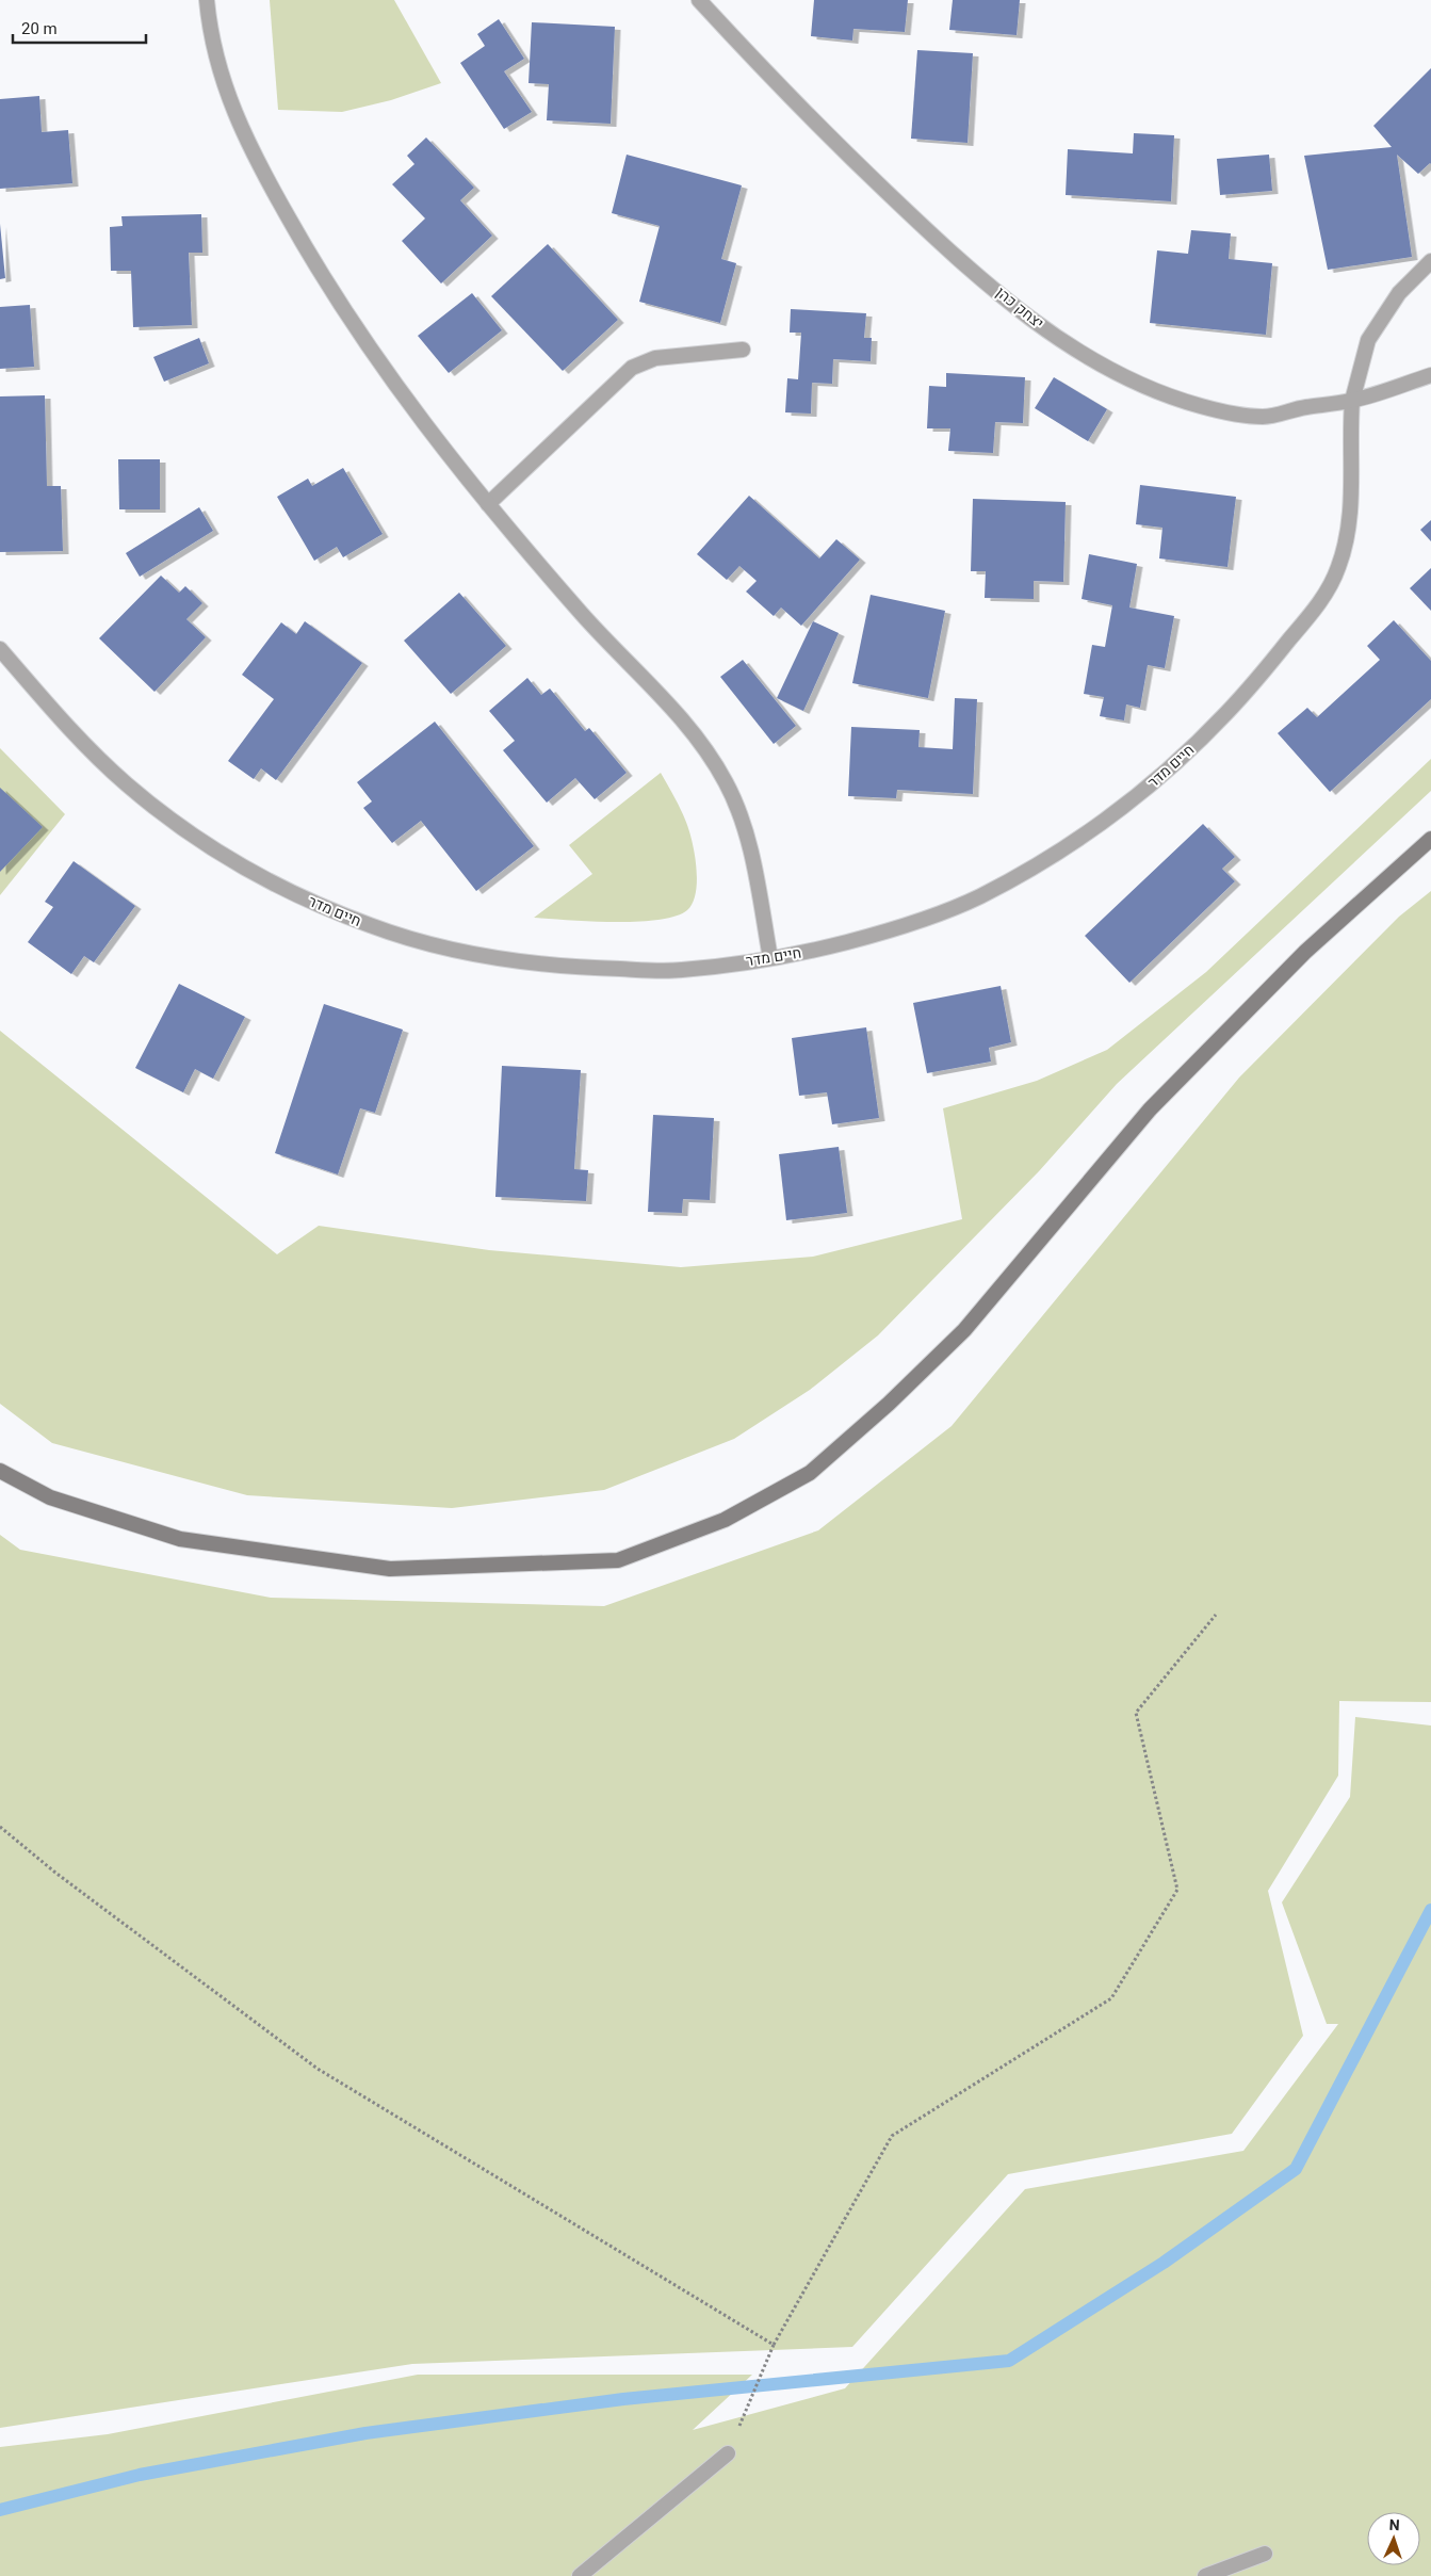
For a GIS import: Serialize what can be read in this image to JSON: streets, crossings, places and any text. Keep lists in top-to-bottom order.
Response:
{
  "streets": {
    "street": ["יצחק כהן", "חיים מדר"]
  },
  "crossings": [
    ["יצחק כהן", "חיים מדר"]
  ],
  "scale_bar": "20 m",
  "north": "top"
}
